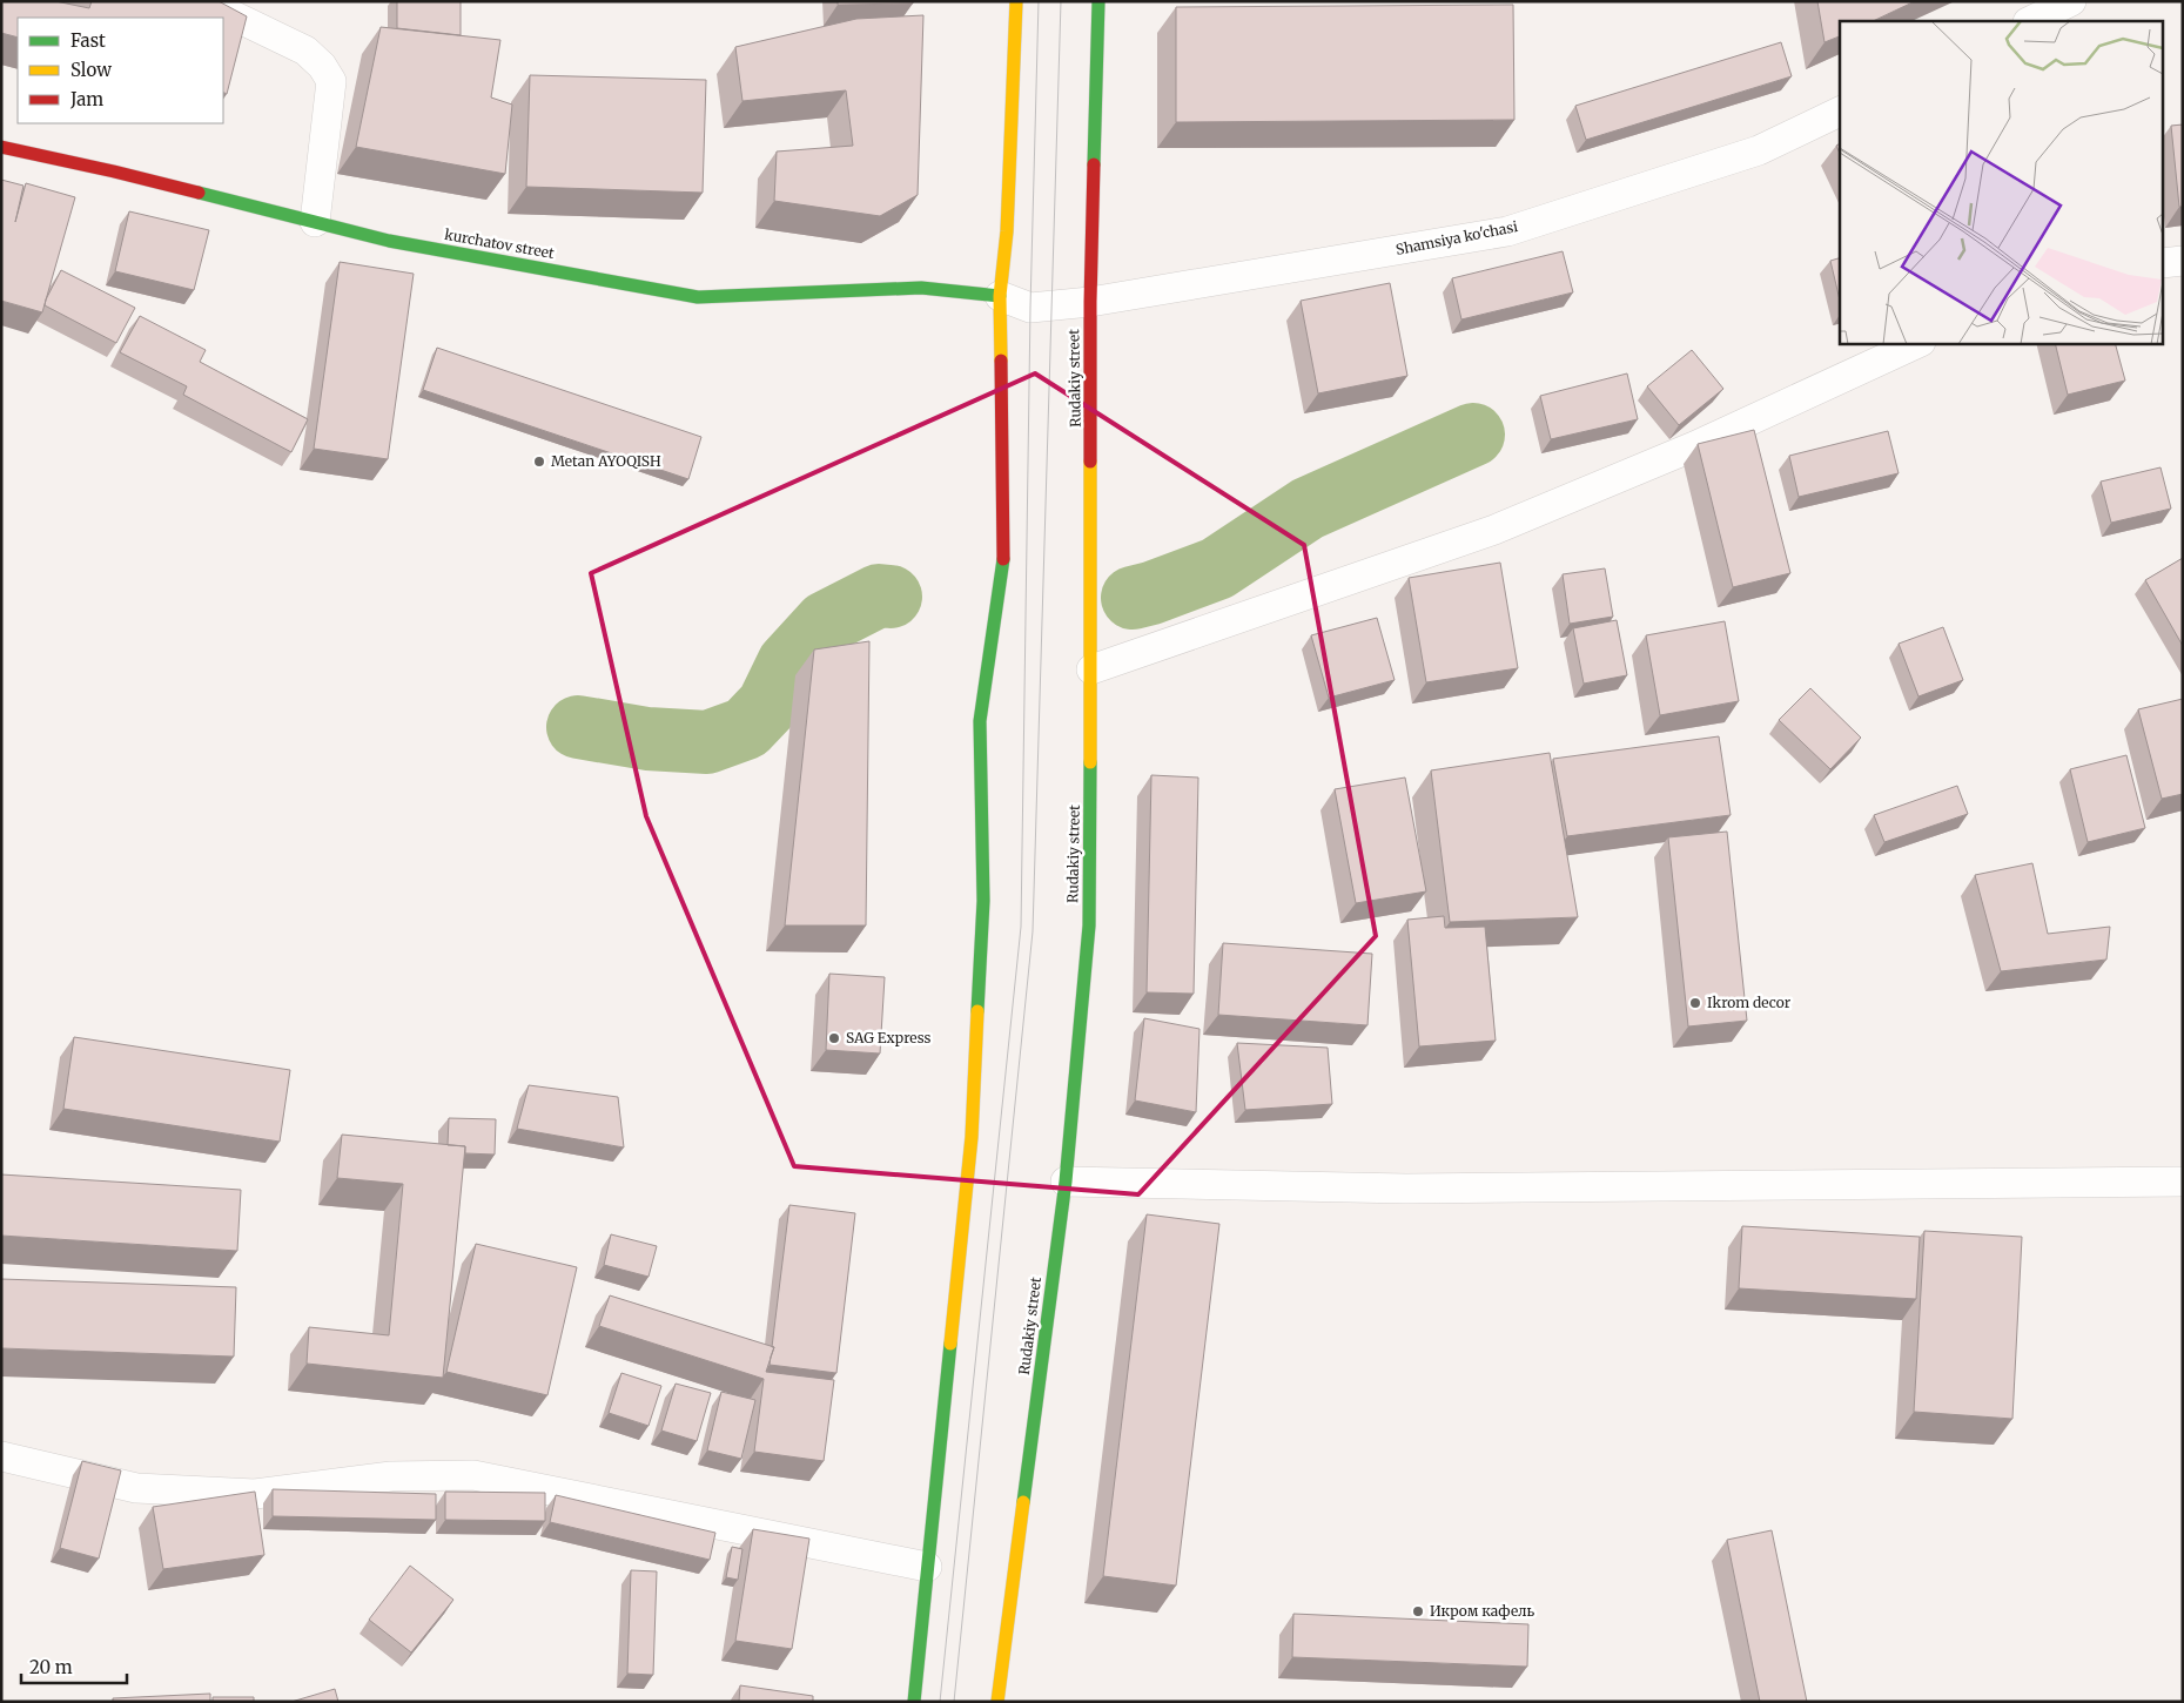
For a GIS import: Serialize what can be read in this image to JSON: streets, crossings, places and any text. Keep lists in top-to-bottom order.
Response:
{
  "streets": {
    "main road": ["kurchatov street", "Rudakiy street"],
    "street": ["Shamsiya ko'chasi"]
  },
  "crossings": [
    ["Shamsiya ko'chasi", "kurchatov street"],
    ["Shamsiya ko'chasi", "Rudakiy street"]
  ],
  "places": [
    "Metan AYOQISH",
    "Ikrom decor",
    "SAG Express",
    "Икром кафель"
  ],
  "legend": ["Fast", "Slow", "Jam"],
  "scale_bar": "20 m"
}
